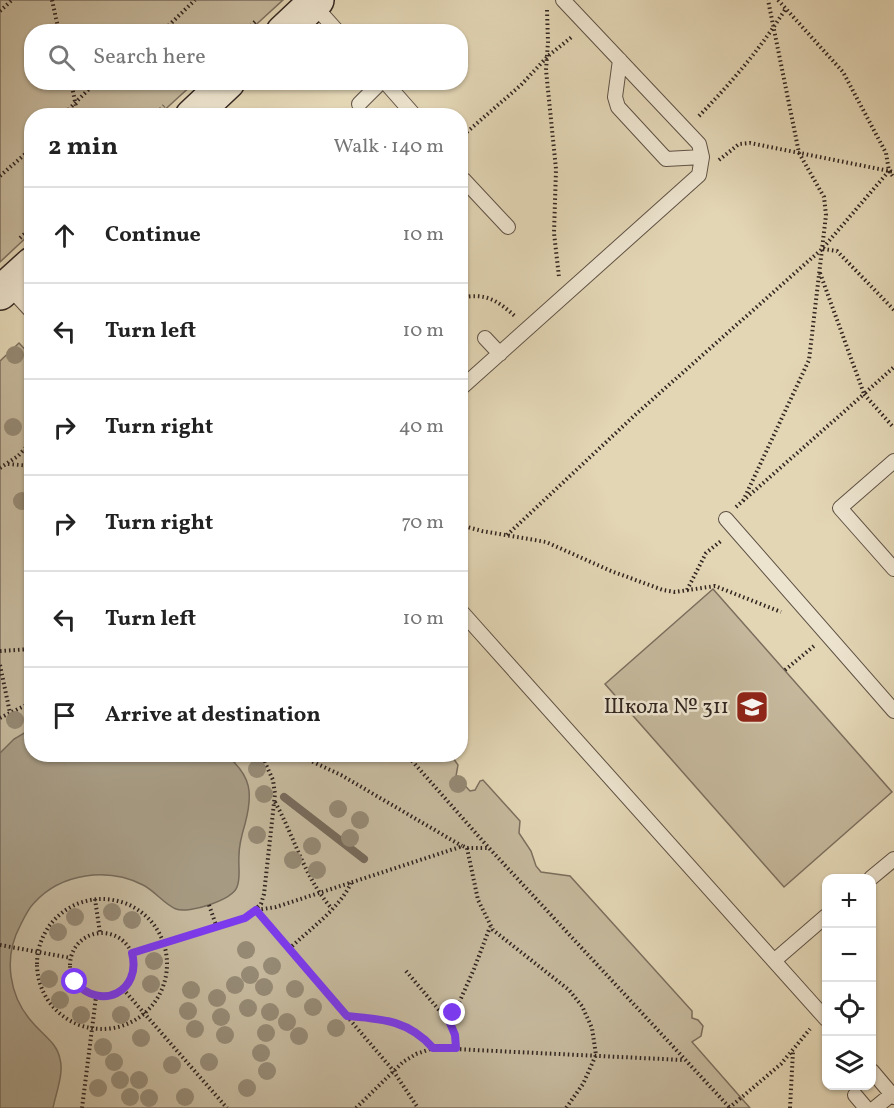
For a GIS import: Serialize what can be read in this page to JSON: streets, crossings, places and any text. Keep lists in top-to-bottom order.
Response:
{
  "places": {
    "school or university": ["Школа № 311"]
  },
  "page": {
    "search": "Search here",
    "heading": ["2 min", "Walk · 140 m"],
    "list": [
      ["Continue", "10 m"],
      ["Turn left", "10 m"],
      ["Turn right", "40 m"],
      ["Turn right", "70 m"],
      ["Turn left", "10 m"],
      "Arrive at destination"
    ],
    "map_buttons": ["+", "−"]
  }
}
